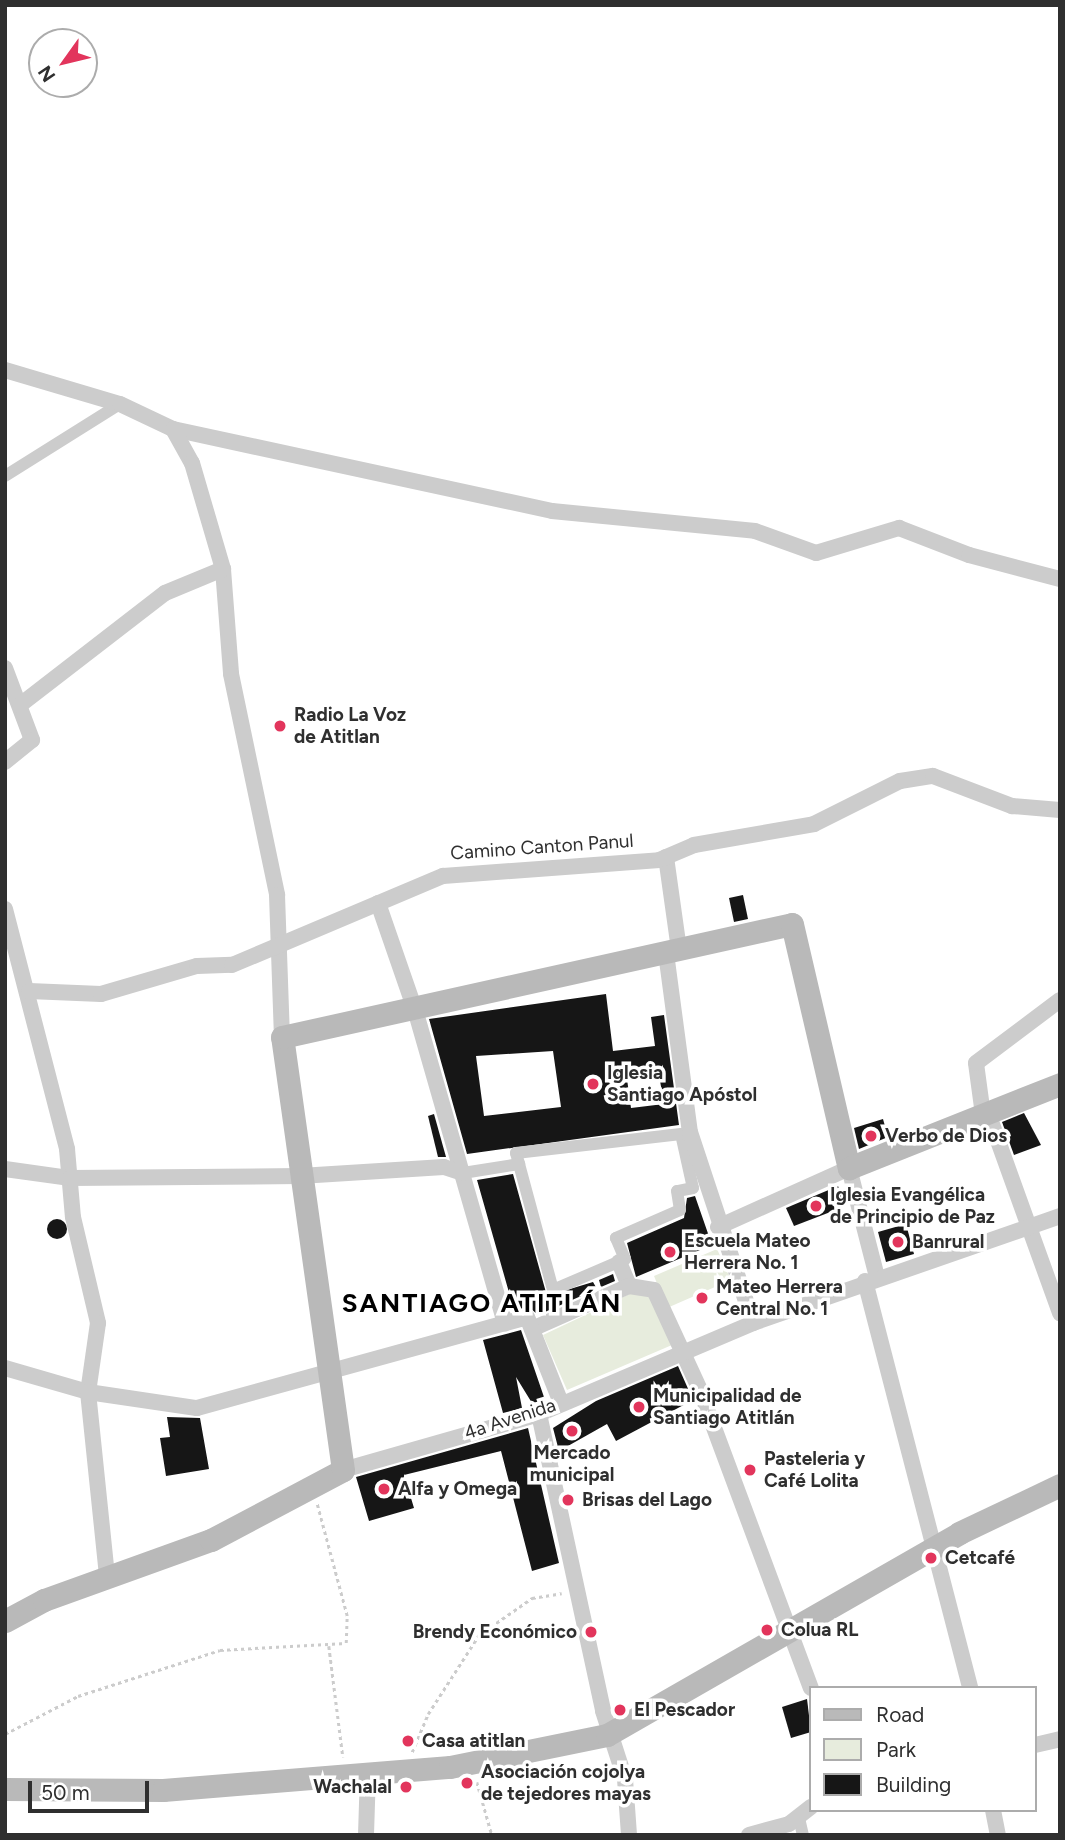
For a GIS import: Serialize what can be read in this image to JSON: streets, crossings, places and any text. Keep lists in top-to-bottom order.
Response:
{
  "streets": {
    "main road": ["4a Avenida"],
    "street": ["Camino Canton Panul"]
  },
  "districts": ["SANTIAGO ATITLÁN"],
  "places": [
    "Radio La Voz de Atitlan",
    "Iglesia Santiago Apóstol",
    "Verbo de Dios",
    "Iglesia Evangélica de Principio de Paz",
    "Banrural",
    "Escuela Mateo Herrera No. 1",
    "Mateo Herrera Central No. 1",
    "Municipalidad de Santiago Atitlán",
    "Mercado municipal",
    "Pasteleria y Café Lolita",
    "Alfa y Omega",
    "Brisas del Lago",
    "Cetcafé",
    "Colua RL",
    "Brendy Económico",
    "El Pescador",
    "Casa atitlan",
    "Asociación cojolya de tejedores mayas",
    "Wachalal"
  ],
  "legend": ["Road", "Park", "Building"],
  "scale_bar": "50 m",
  "north": "bottom left"
}
